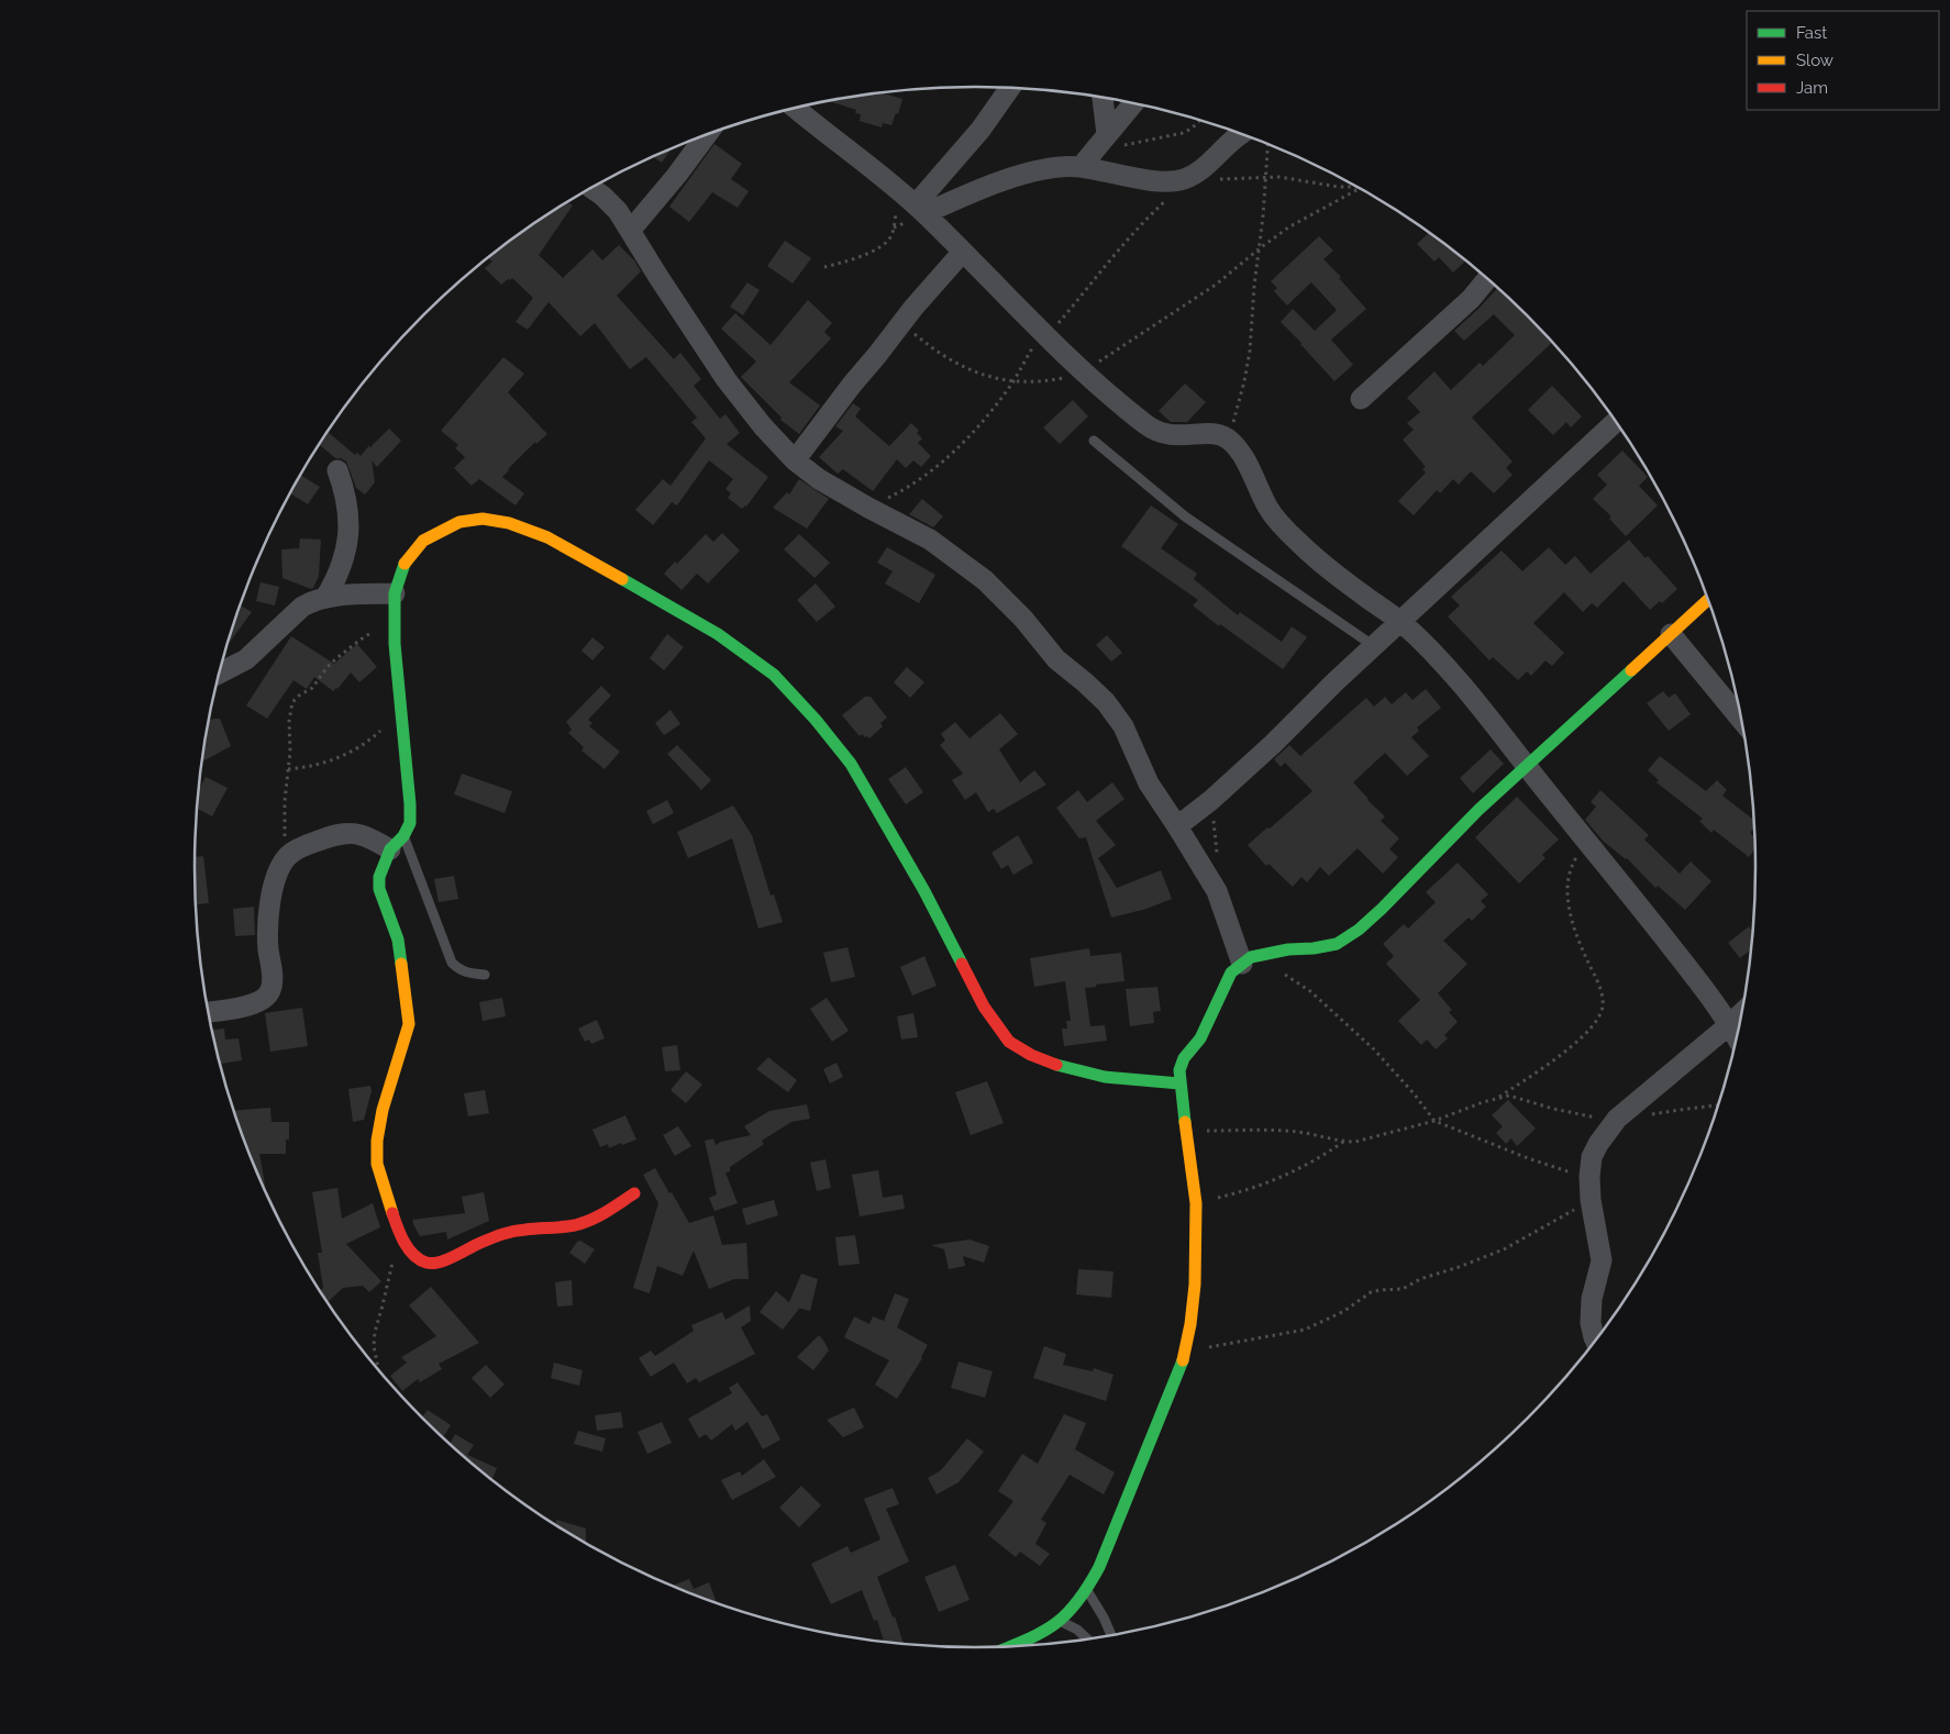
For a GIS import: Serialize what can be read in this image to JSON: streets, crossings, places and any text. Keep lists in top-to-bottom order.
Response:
{
  "legend": ["Fast", "Slow", "Jam"]
}
